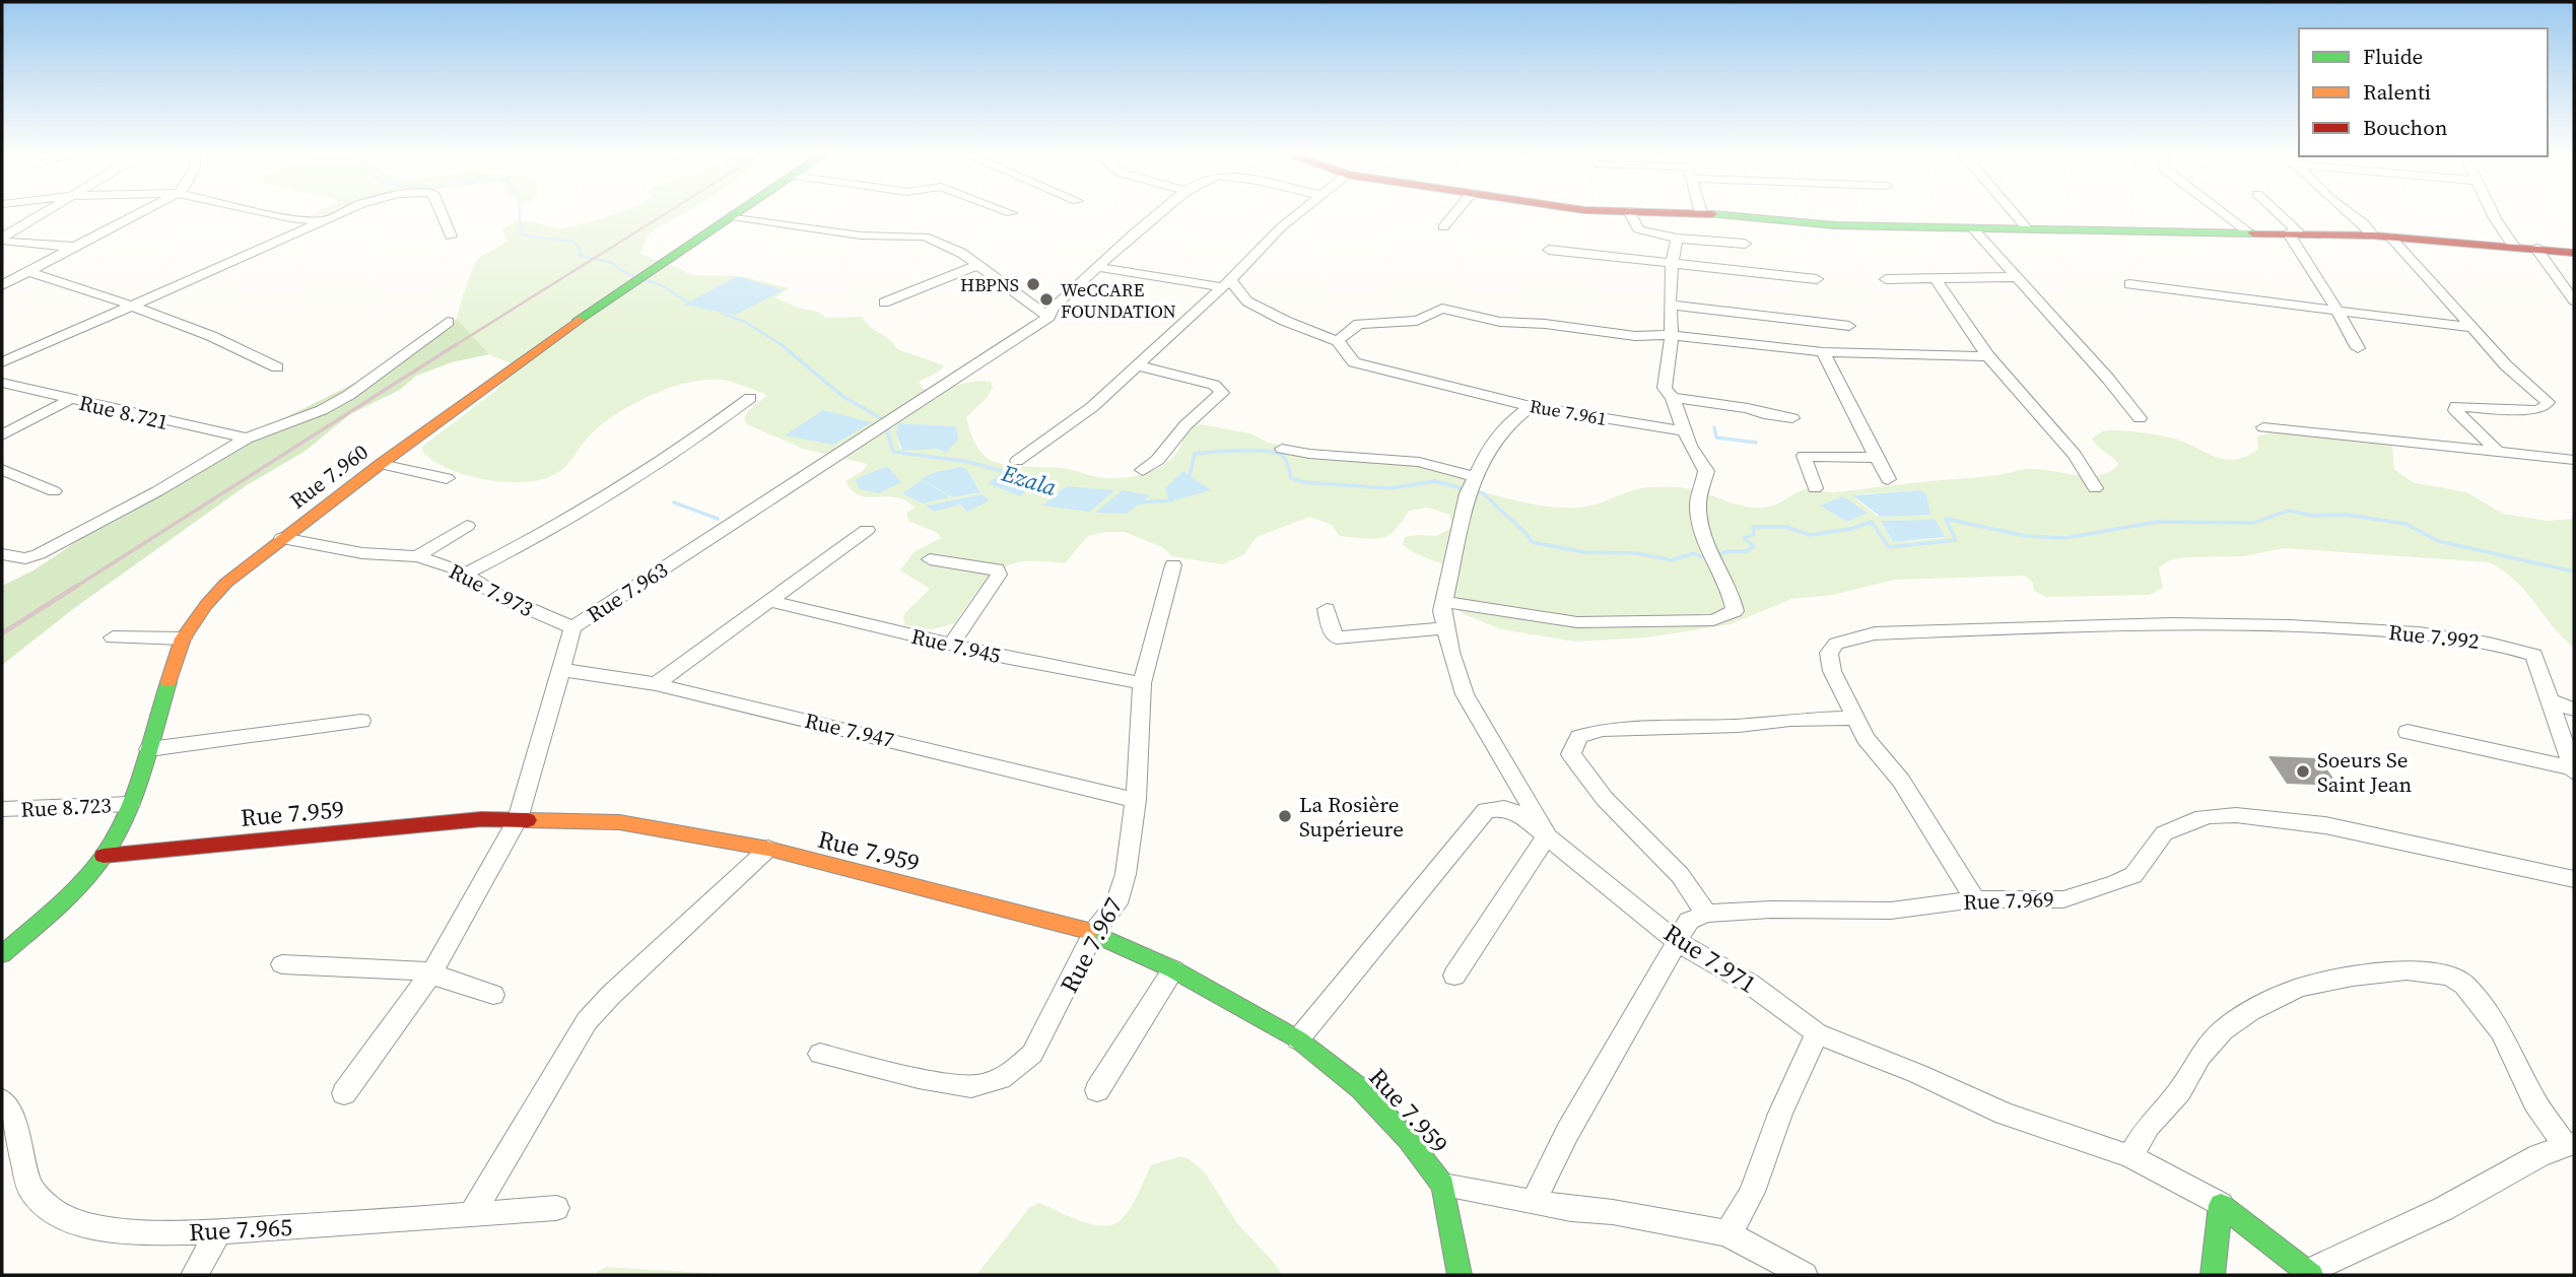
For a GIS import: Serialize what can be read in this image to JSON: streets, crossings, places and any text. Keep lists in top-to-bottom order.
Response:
{
  "streets": {
    "street": [
      "Rue 8.721",
      "Rue 7.961",
      "Rue 7.960",
      "Rue 7.973",
      "Rue 7.963",
      "Rue 7.992",
      "Rue 7.945",
      "Rue 7.947",
      "Rue 8.723",
      "Rue 7.959",
      "Rue 7.969",
      "Rue 7.967",
      "Rue 7.971",
      "Rue 7.965"
    ]
  },
  "crossings": [
    ["Rue 7.960", "Rue 7.973"],
    ["Rue 7.960", "Rue 8.723"],
    ["Rue 7.960", "Rue 7.959"],
    ["Rue 7.973", "Rue 7.963"],
    ["Rue 7.963", "Rue 7.947"],
    ["Rue 7.963", "Rue 7.959"],
    ["Rue 7.945", "Rue 7.967"],
    ["Rue 7.947", "Rue 7.967"],
    ["Rue 7.959", "Rue 7.967"],
    ["Rue 7.959", "Rue 7.971"]
  ],
  "water": ["Ezala"],
  "places": [
    "HBPNS",
    "WeCCARE FOUNDATION",
    "Soeurs Se Saint Jean",
    "La Rosière Supérieure"
  ],
  "legend": ["Fluide", "Ralenti", "Bouchon"]
}
